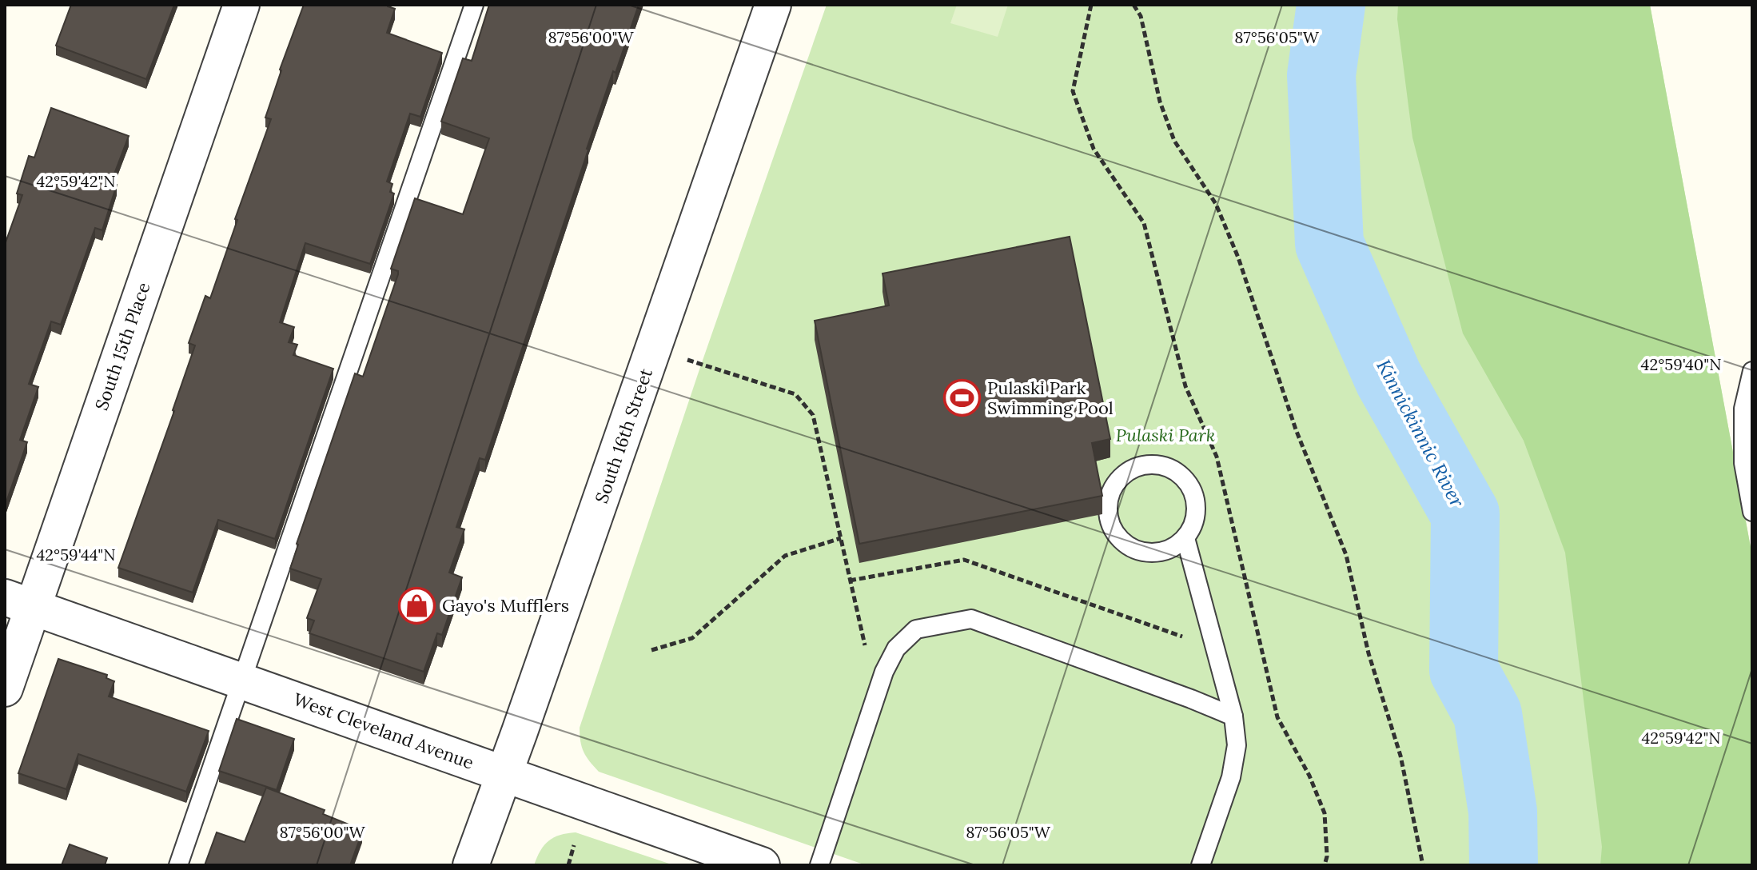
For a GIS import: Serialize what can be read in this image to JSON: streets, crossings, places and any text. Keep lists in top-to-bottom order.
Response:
{
  "streets": {
    "street": ["South 15th Place", "South 16th Street", "West Cleveland Avenue"]
  },
  "crossings": [
    ["South 15th Place", "West Cleveland Avenue"],
    ["South 16th Street", "West Cleveland Avenue"]
  ],
  "water": ["Kinnickinnic River"],
  "parks": ["Pulaski Park"],
  "places": {
    "sports": ["Pulaski Park Swimming Pool"],
    "shop": ["Gayo's Mufflers"]
  },
  "coordinates": [
    "87°56'00\"W",
    "87°56'05\"W",
    "42°59'42\"N",
    "42°59'40\"N",
    "42°59'44\"N"
  ]
}
